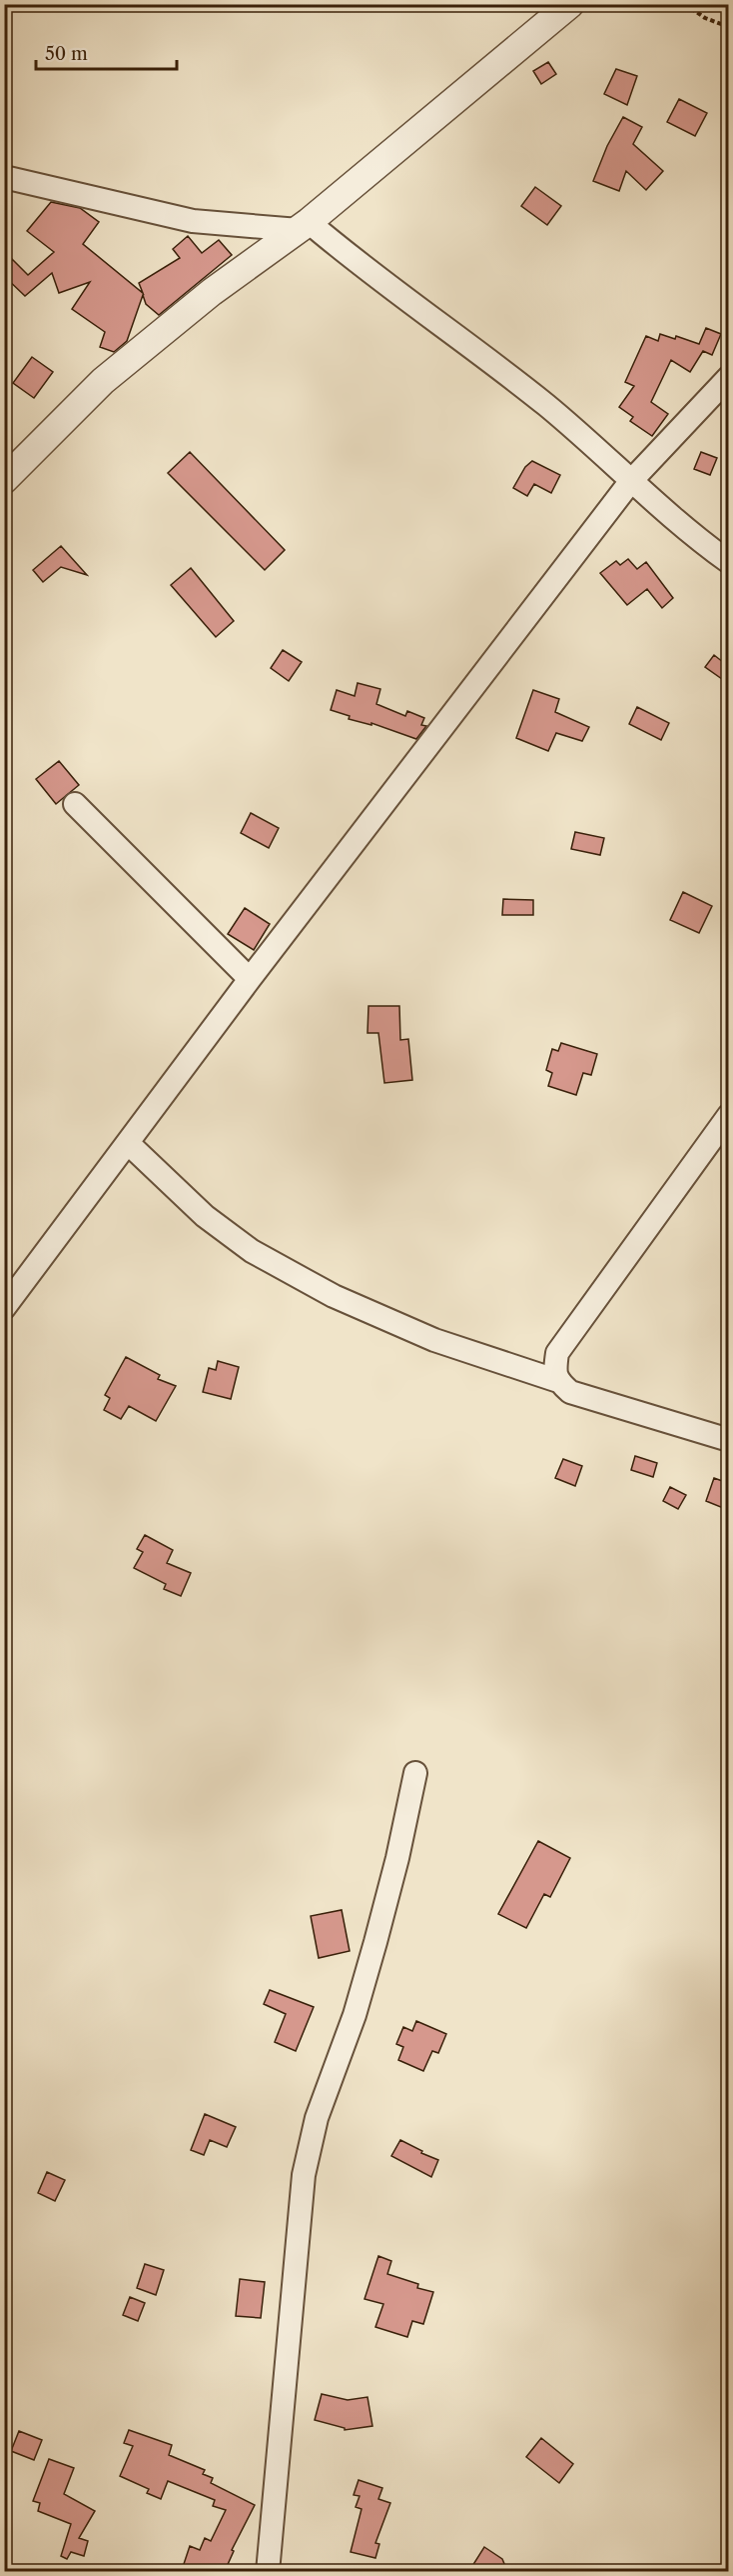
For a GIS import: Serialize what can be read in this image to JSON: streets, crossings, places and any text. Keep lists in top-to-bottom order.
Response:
{
  "scale_bar": "50 m"
}
